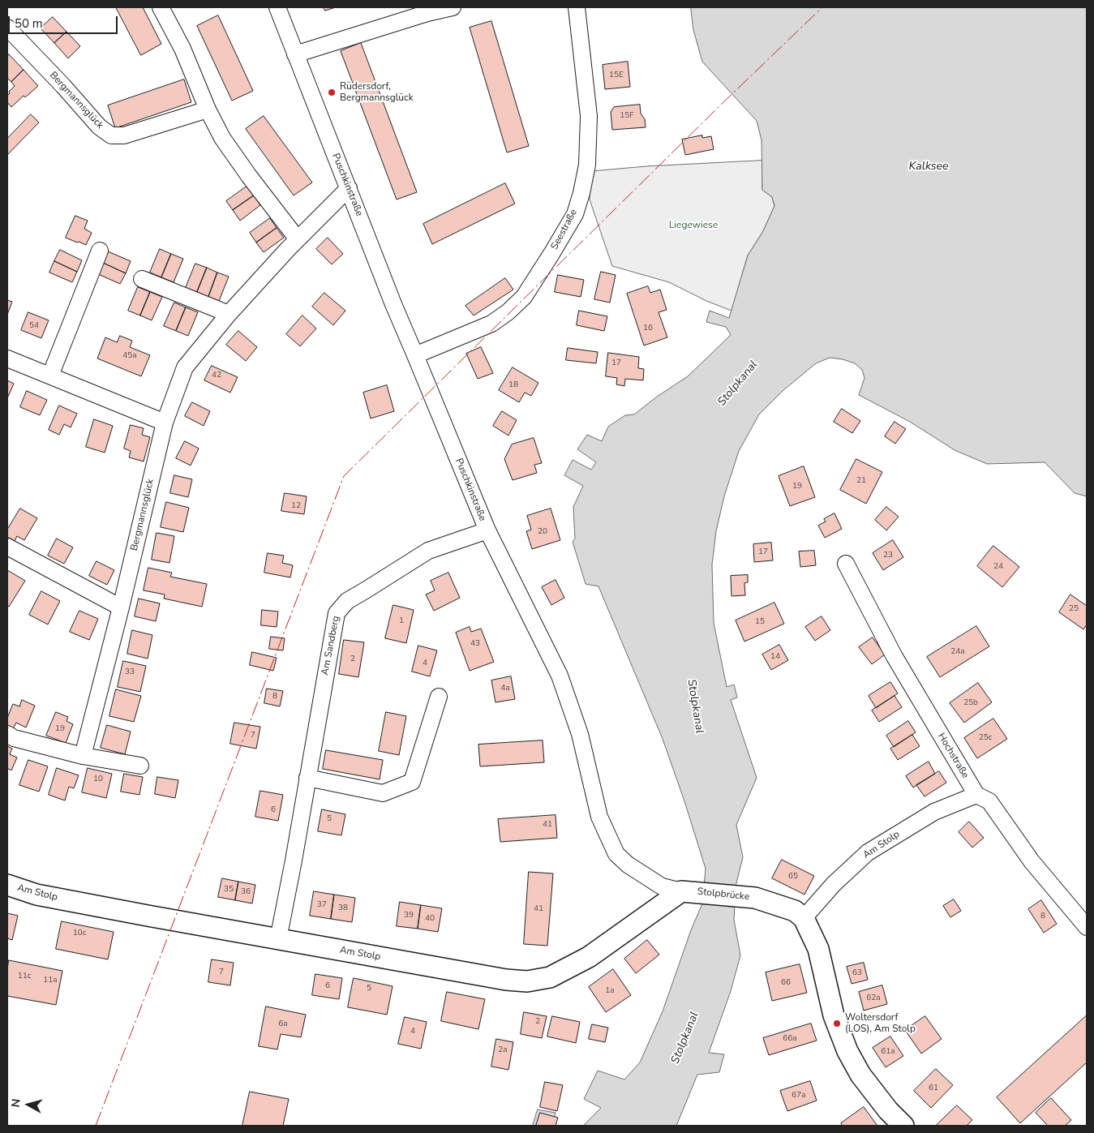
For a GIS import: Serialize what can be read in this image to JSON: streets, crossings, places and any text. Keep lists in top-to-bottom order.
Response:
{
  "streets": {
    "main road": ["Am Stolp", "Stolpbrücke"],
    "street": [
      "Bergmannsglück",
      "Puschkinstraße",
      "Seestraße",
      "Am Sandberg",
      "Hochstraße"
    ]
  },
  "crossings": [
    ["Bergmannsglück", "Puschkinstraße"],
    ["Puschkinstraße", "Seestraße"],
    ["Puschkinstraße", "Am Sandberg"],
    ["Puschkinstraße", "Am Stolp"],
    ["Puschkinstraße", "Stolpbrücke"],
    ["Am Sandberg", "Am Stolp"],
    ["Hochstraße", "Am Stolp"],
    ["Am Stolp", "Stolpbrücke"]
  ],
  "water": ["Kalksee", "Stolpkanal"],
  "parks": ["Liegewiese"],
  "places": ["Rüdersdorf, Bergmannsglück", "Woltersdorf (LOS), Am Stolp"],
  "house_numbers": [
    "15E",
    "15F",
    "54",
    "16",
    "45a",
    "17",
    "42",
    "18",
    "21",
    "19",
    "12",
    "20",
    "17",
    "23",
    "24",
    "25",
    "1",
    "15",
    "43",
    "24a",
    "14",
    "2",
    "4",
    "33",
    "4a",
    "8",
    "25b",
    "19",
    "7",
    "25c",
    "10",
    "6",
    "5",
    "41",
    "65",
    "35",
    "36",
    "37",
    "38",
    "41",
    "39",
    "8",
    "40",
    "10c",
    "7",
    "63",
    "11c",
    "11a",
    "66",
    "6",
    "5",
    "1a",
    "62a",
    "2",
    "6a",
    "4",
    "66a",
    "2a",
    "61a",
    "61",
    "67a"
  ],
  "scale_bar": "50 m",
  "north": "left"
}
